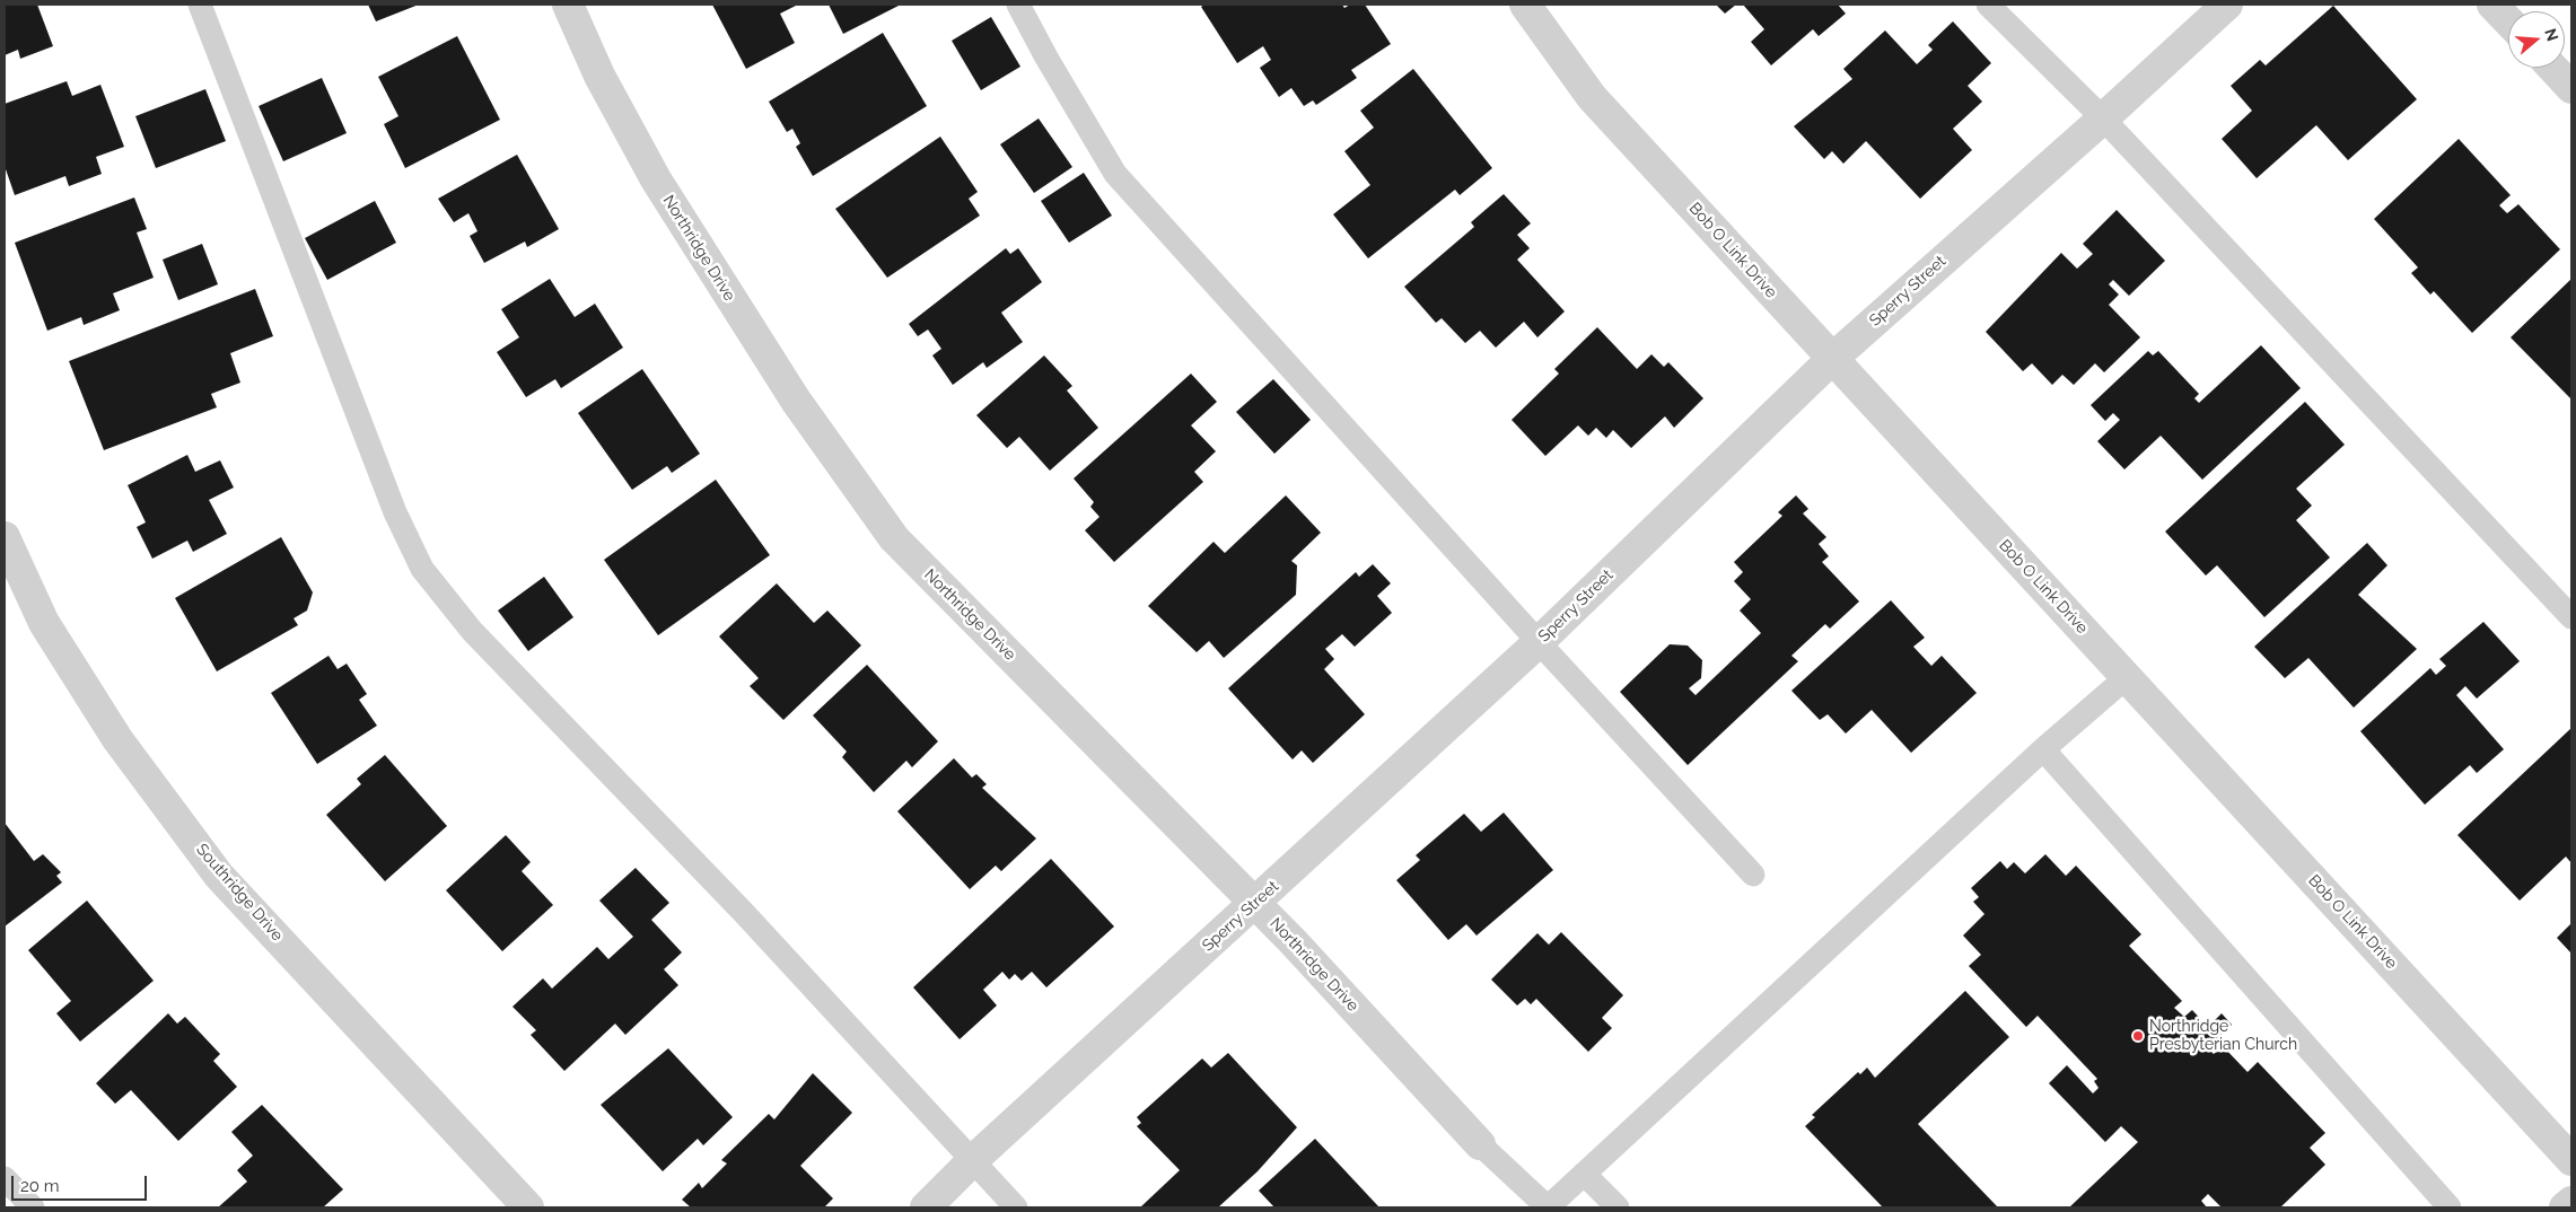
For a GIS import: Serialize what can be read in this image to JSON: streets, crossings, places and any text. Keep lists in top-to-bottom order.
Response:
{
  "streets": {
    "street": [
      "Northridge Drive",
      "Bob O Link Drive",
      "Sperry Street",
      "Southridge Drive"
    ]
  },
  "crossings": [
    ["Northridge Drive", "Sperry Street"],
    ["Bob O Link Drive", "Sperry Street"]
  ],
  "places": ["Northridge Presbyterian Church"],
  "scale_bar": "20 m",
  "north": "right"
}
